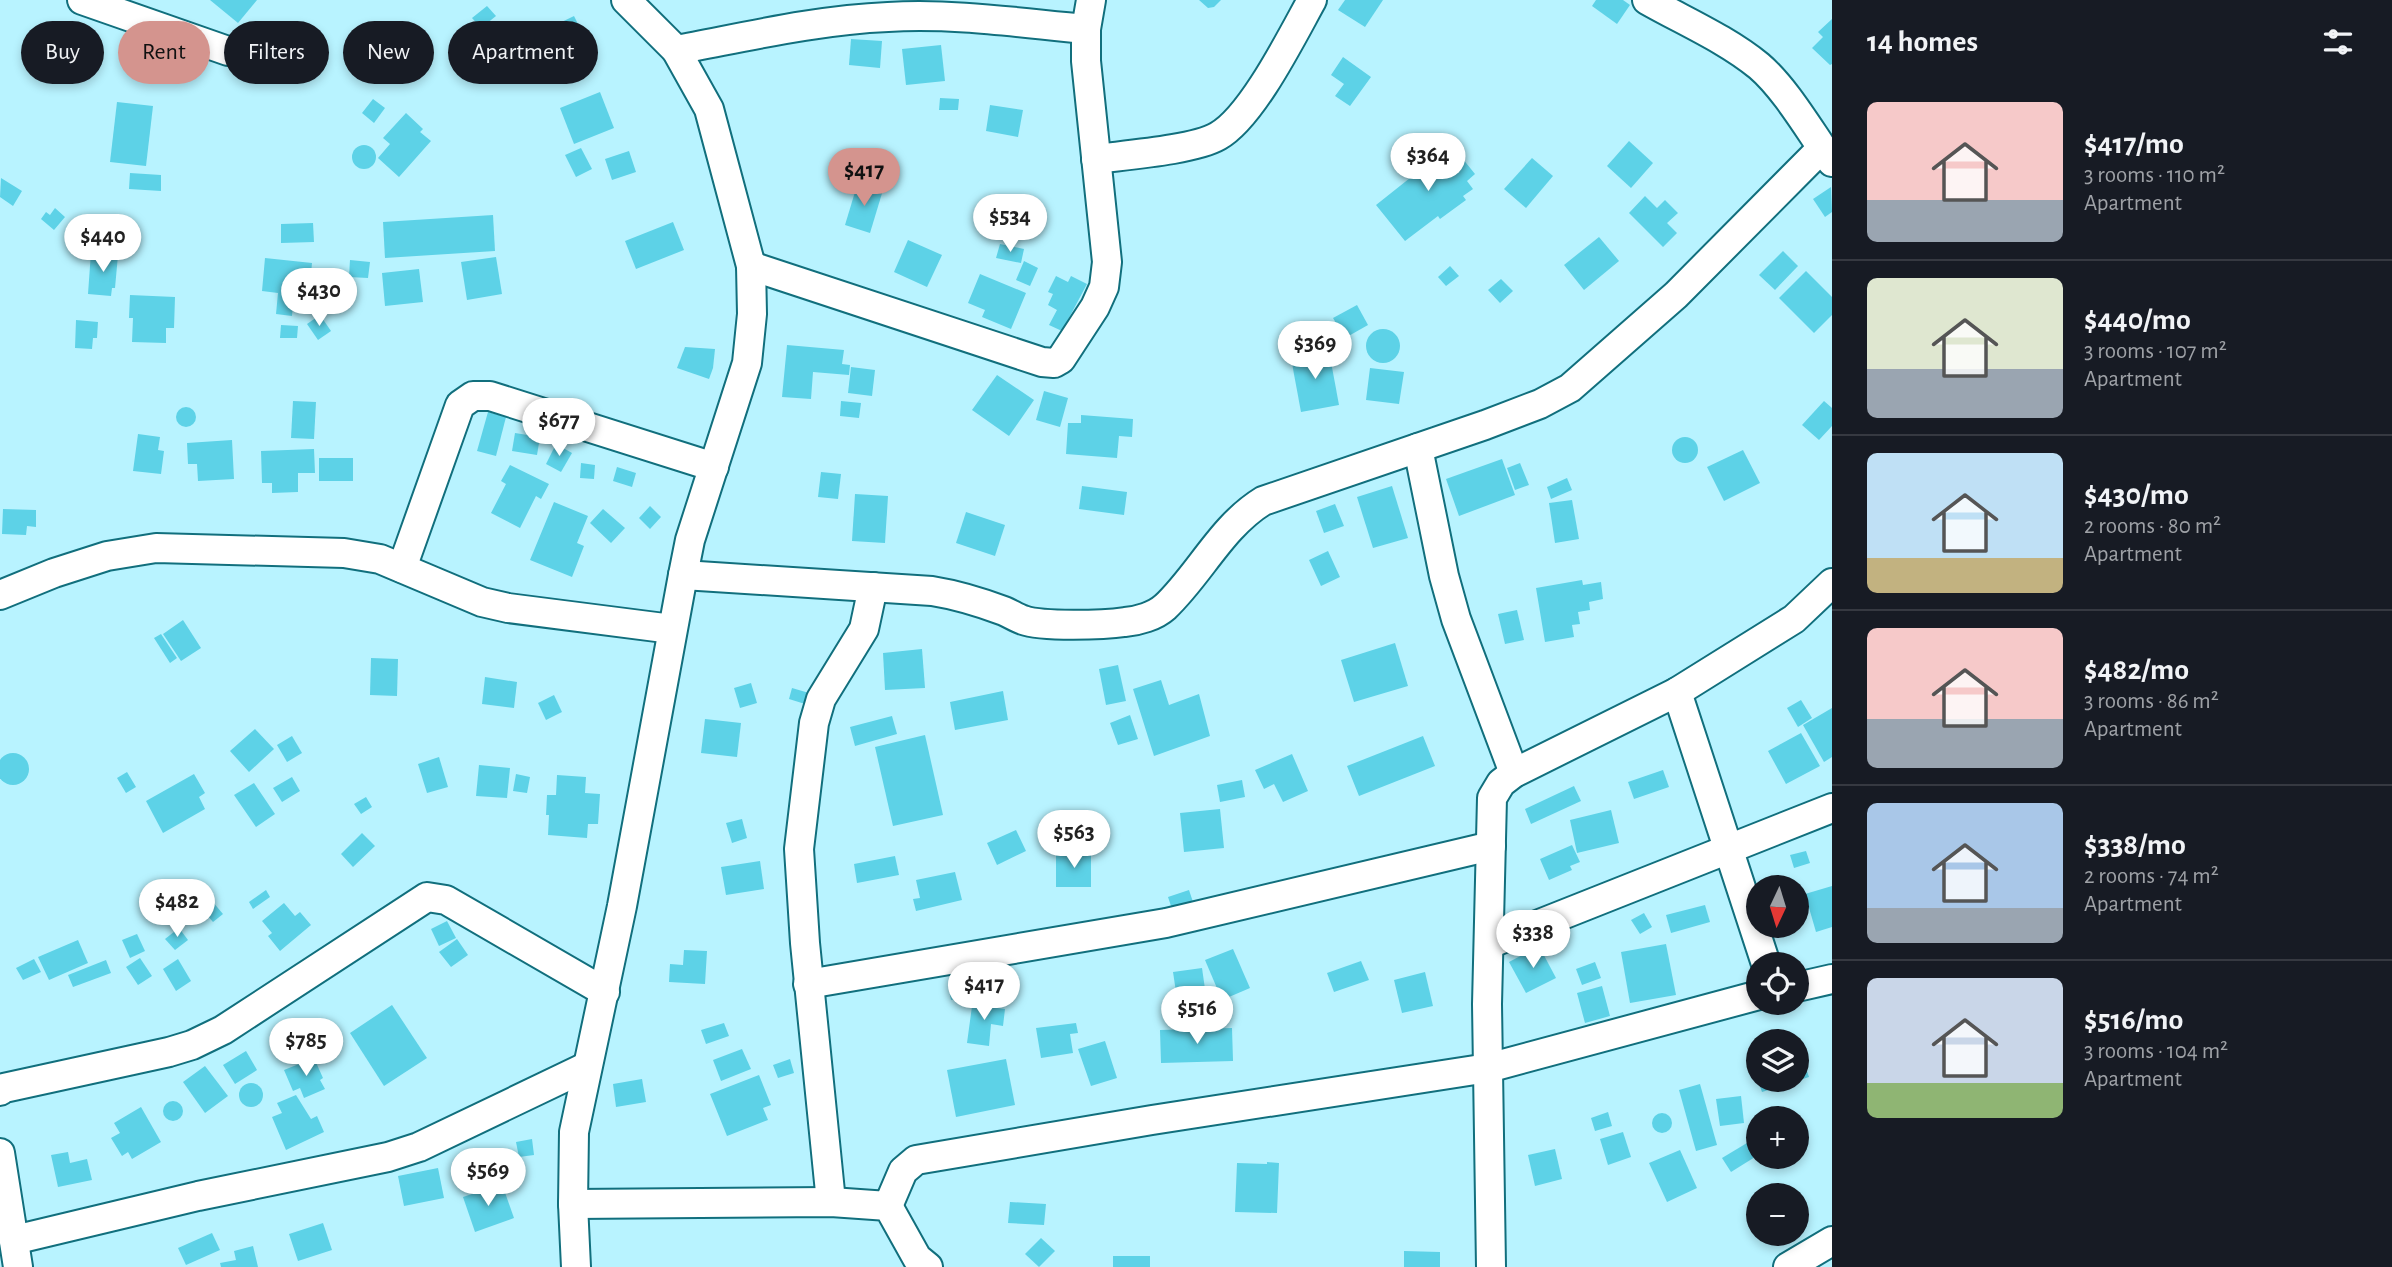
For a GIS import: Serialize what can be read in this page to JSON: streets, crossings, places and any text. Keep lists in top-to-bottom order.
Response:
{
  "north": "bottom",
  "page": {
    "heading": "14 homes",
    "chip": [
      "Buy",
      "Rent",
      "Filters",
      "New",
      "Apartment"
    ],
    "list": [
      {
        "name": "$417/mo",
        "note": "3 rooms · 110 m² · Apartment"
      },
      {
        "name": "$440/mo",
        "note": "3 rooms · 107 m² · Apartment"
      },
      {
        "name": "$430/mo",
        "note": "2 rooms · 80 m² · Apartment"
      },
      {
        "name": "$482/mo",
        "note": "3 rooms · 86 m² · Apartment"
      },
      {
        "name": "$338/mo",
        "note": "2 rooms · 74 m² · Apartment"
      },
      {
        "name": "$516/mo",
        "note": "3 rooms · 104 m² · Apartment"
      }
    ],
    "price": [
      "$364",
      "$417",
      "$534",
      "$440",
      "$430",
      "$369",
      "$677",
      "$563",
      "$482",
      "$338",
      "$417",
      "$516",
      "$785",
      "$569"
    ],
    "map_buttons": ["+", "−"]
  }
}
